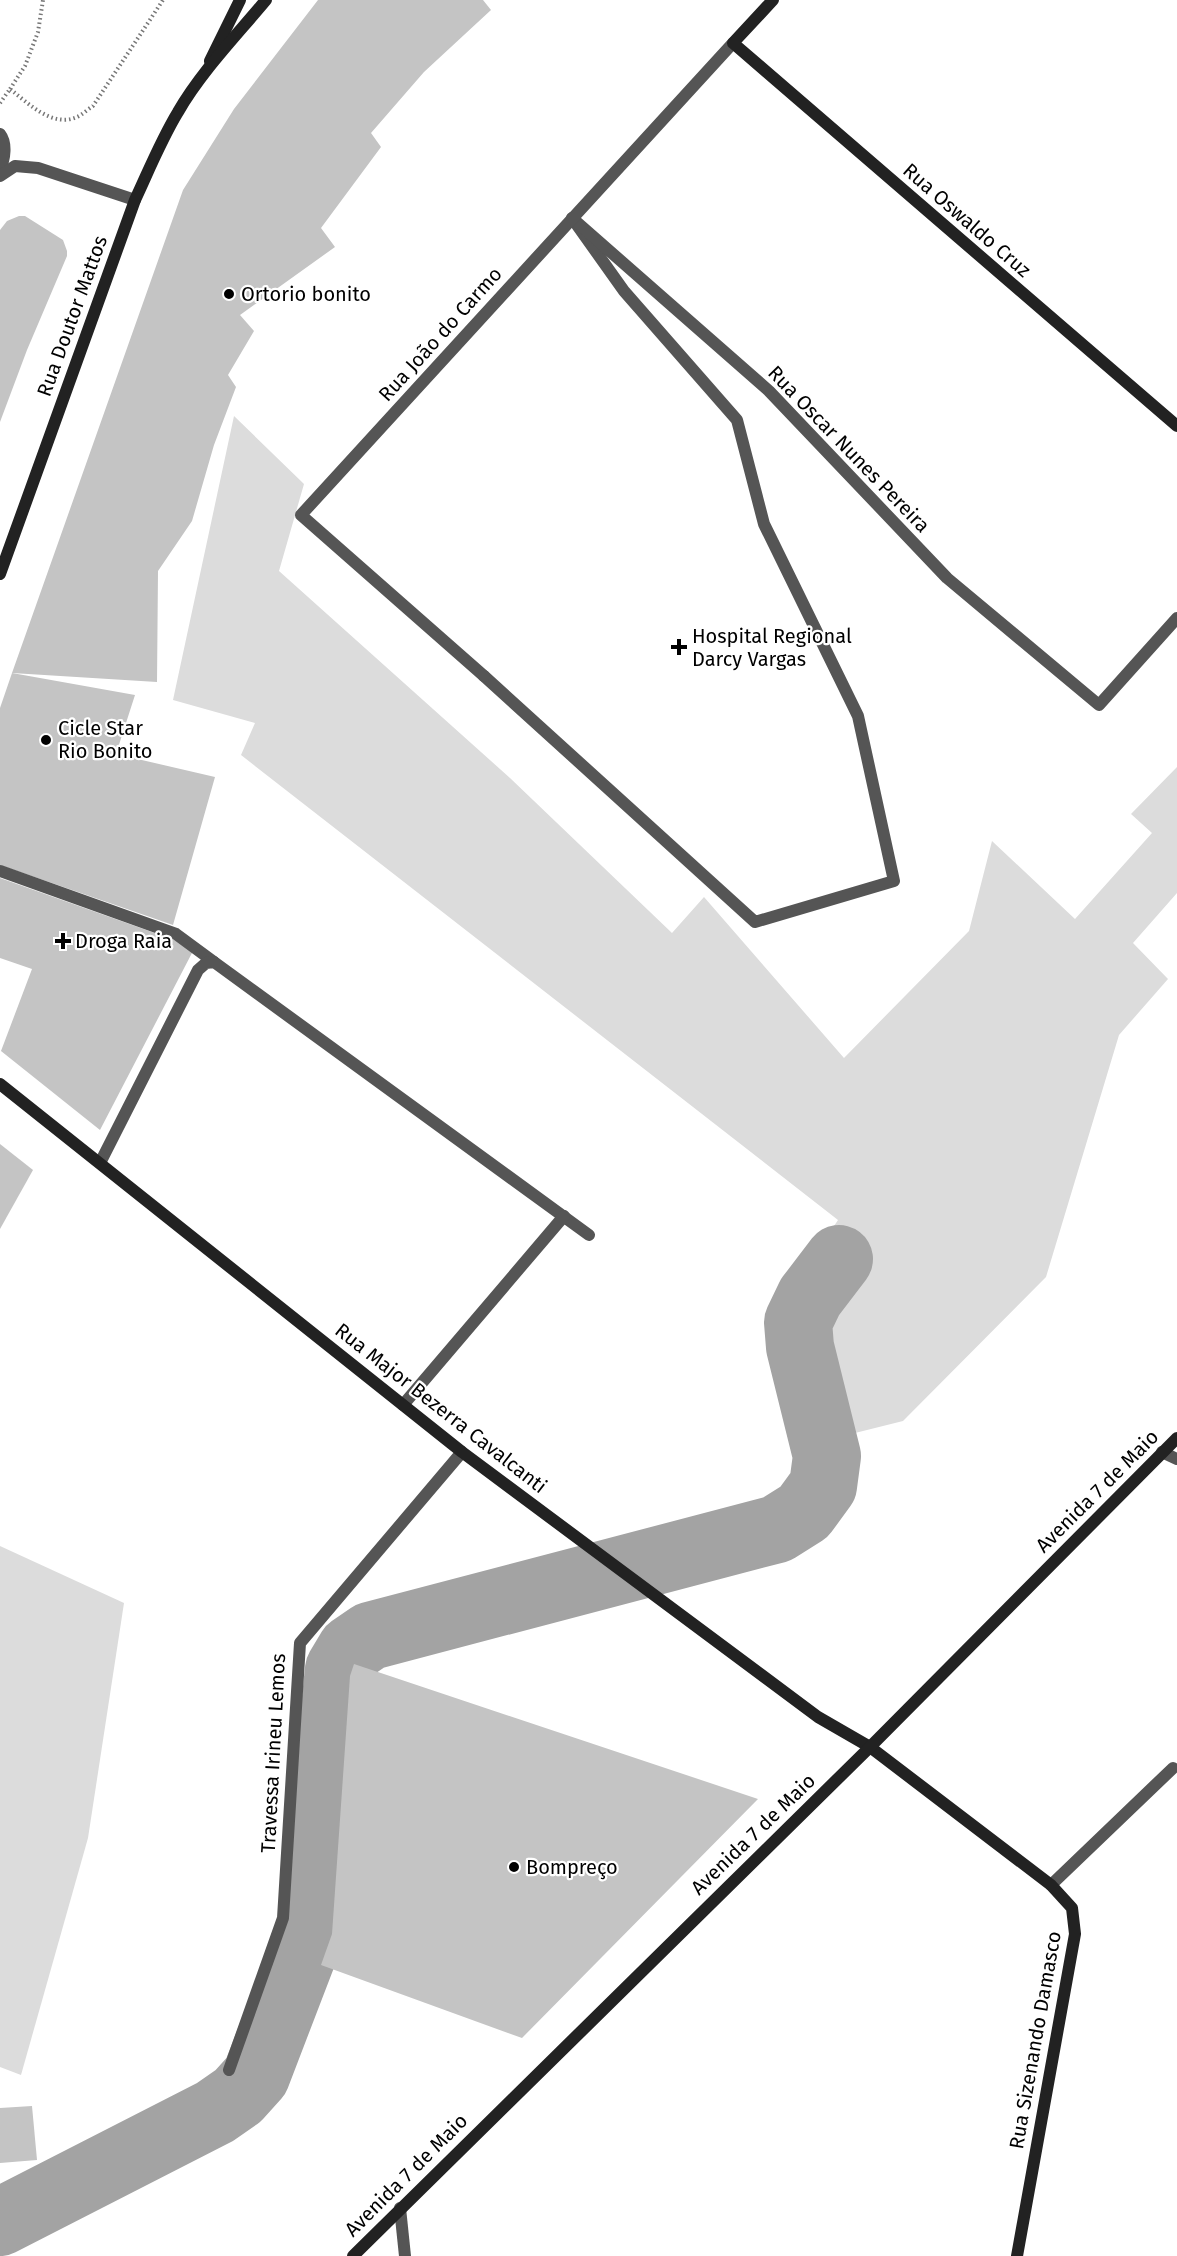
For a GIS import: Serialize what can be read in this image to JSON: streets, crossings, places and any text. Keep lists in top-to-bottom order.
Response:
{
  "streets": {
    "main road": [
      "Rua Oswaldo Cruz",
      "Rua Doutor Mattos",
      "Rua João do Carmo",
      "Rua Major Bezerra Cavalcanti",
      "Avenida 7 de Maio",
      "Rua Sizenando Damasco"
    ],
    "street": ["Rua Oscar Nunes Pereira", "Travessa Irineu Lemos"]
  },
  "crossings": [
    ["Rua Oswaldo Cruz", "Rua João do Carmo"],
    ["Rua João do Carmo", "Rua Oscar Nunes Pereira"],
    ["Rua Major Bezerra Cavalcanti", "Avenida 7 de Maio"],
    ["Rua Major Bezerra Cavalcanti", "Travessa Irineu Lemos"],
    ["Rua Major Bezerra Cavalcanti", "Rua Sizenando Damasco"],
    ["Avenida 7 de Maio", "Rua Sizenando Damasco"]
  ],
  "places": {
    "other": ["Ortorio bonito", "Cicle Star Rio Bonito", "Bompreço"],
    "health": ["Hospital Regional Darcy Vargas", "Droga Raia"]
  }
}
